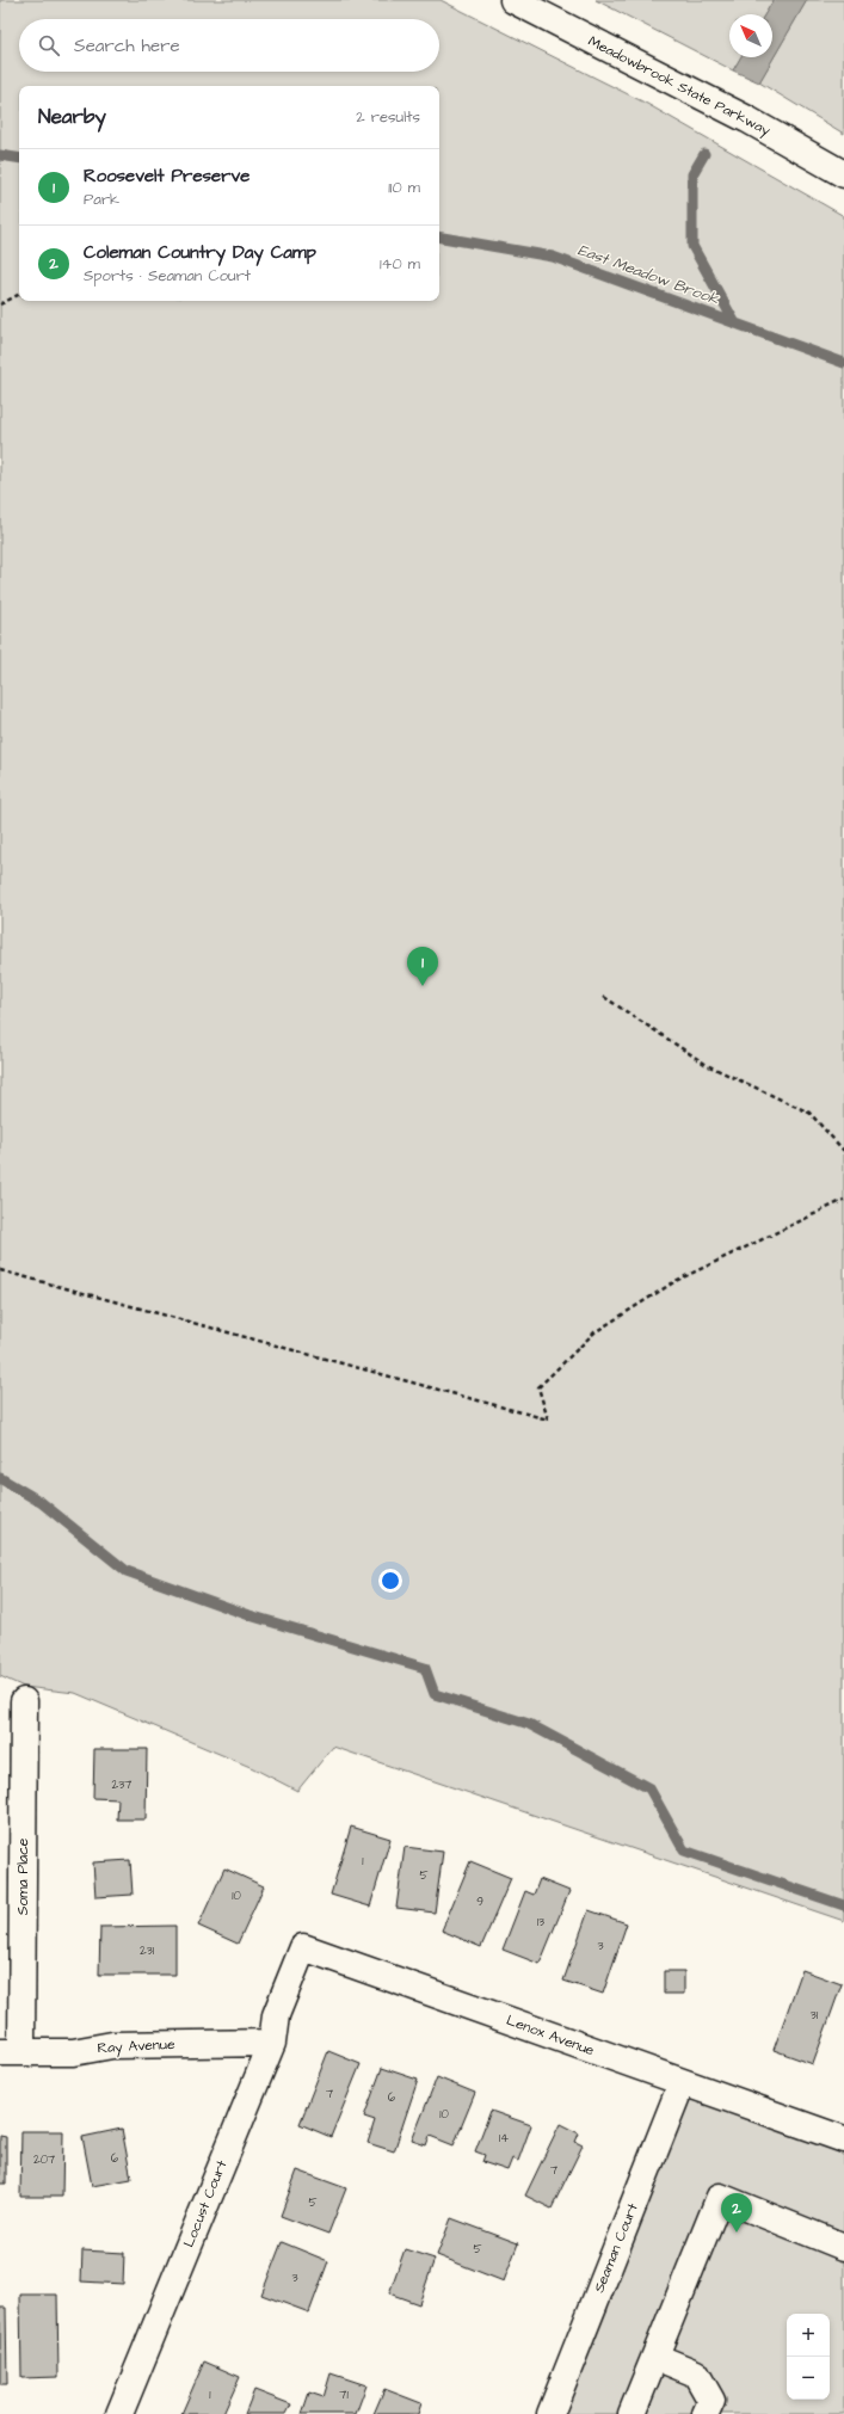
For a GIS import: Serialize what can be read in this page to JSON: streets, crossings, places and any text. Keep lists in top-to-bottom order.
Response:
{
  "streets": {
    "main road": [
      "Meadowbrook State Parkway",
      "Soma Place",
      "Lenox Avenue",
      "Ray Avenue",
      "Locust Court",
      "Seaman Court"
    ]
  },
  "crossings": [
    ["Soma Place", "Ray Avenue"],
    ["Lenox Avenue", "Locust Court"],
    ["Lenox Avenue", "Seaman Court"],
    ["Ray Avenue", "Locust Court"]
  ],
  "water": ["East Meadow Brook"],
  "house_numbers": [
    "237",
    "1",
    "5",
    "10",
    "9",
    "13",
    "3",
    "231",
    "31",
    "7",
    "6",
    "10",
    "14",
    "6",
    "207",
    "7",
    "5",
    "5",
    "3",
    "1",
    "71"
  ],
  "north": "top left",
  "page": {
    "search": "Search here",
    "heading": ["Nearby", "2 results"],
    "list": [
      {
        "mark": "1",
        "name": "Roosevelt Preserve",
        "note": "Park",
        "value": "110 m"
      },
      {
        "mark": "2",
        "name": "Coleman Country Day Camp",
        "note": "Sports · Seaman Court",
        "value": "140 m"
      }
    ],
    "pins": ["1", "2"],
    "map_buttons": ["+", "−"]
  }
}
